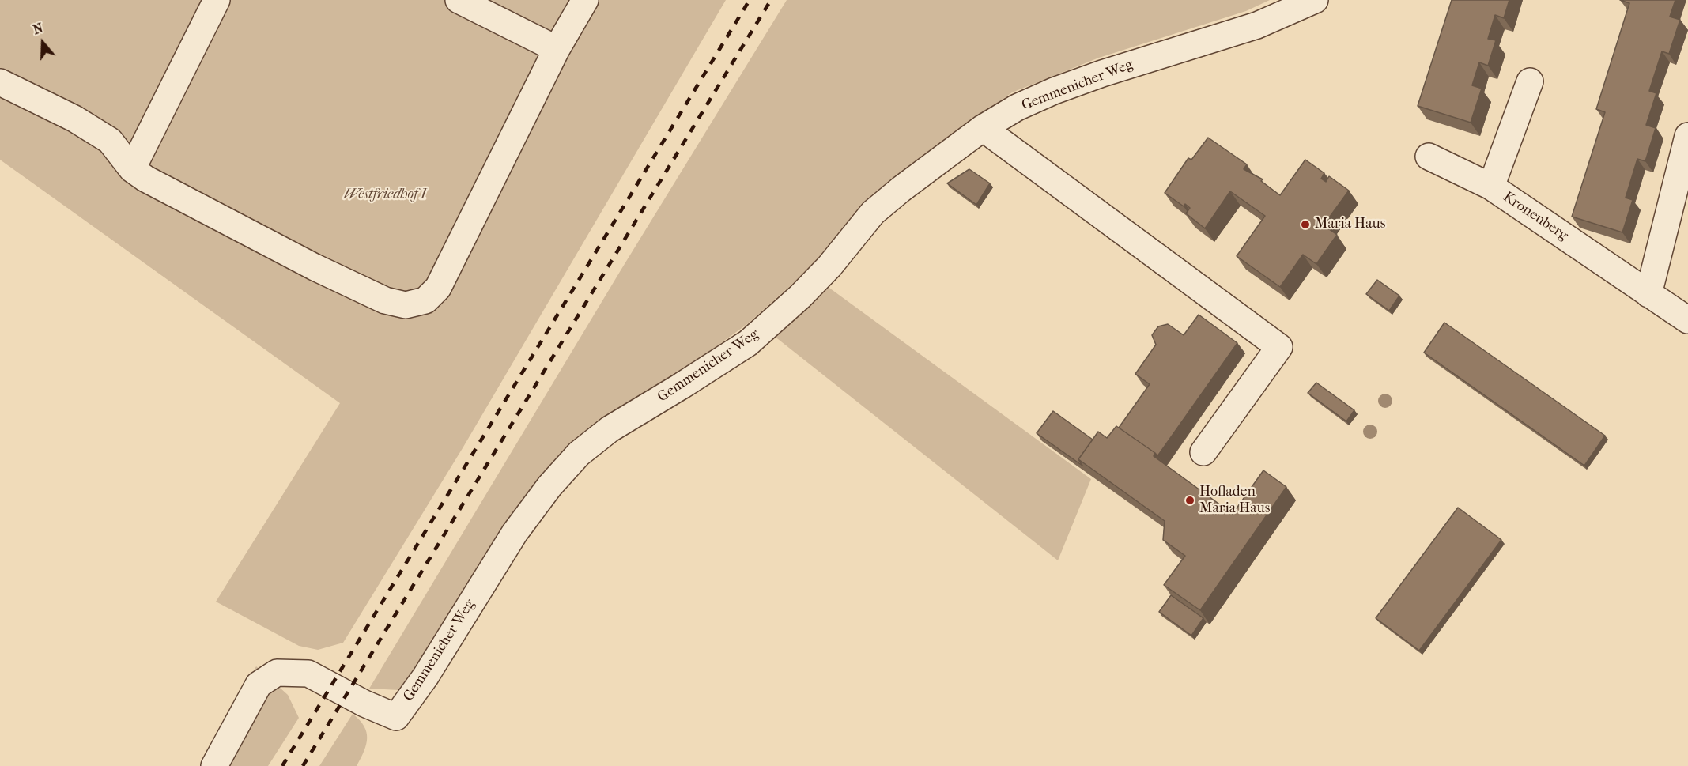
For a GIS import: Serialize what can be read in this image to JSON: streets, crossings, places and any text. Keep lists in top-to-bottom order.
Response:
{
  "streets": {
    "street": ["Gemmenicher Weg", "Kronenberg"]
  },
  "parks": ["Westfriedhof I"],
  "places": ["Maria Haus", "Hofladen Maria Haus"],
  "north": "top"
}
